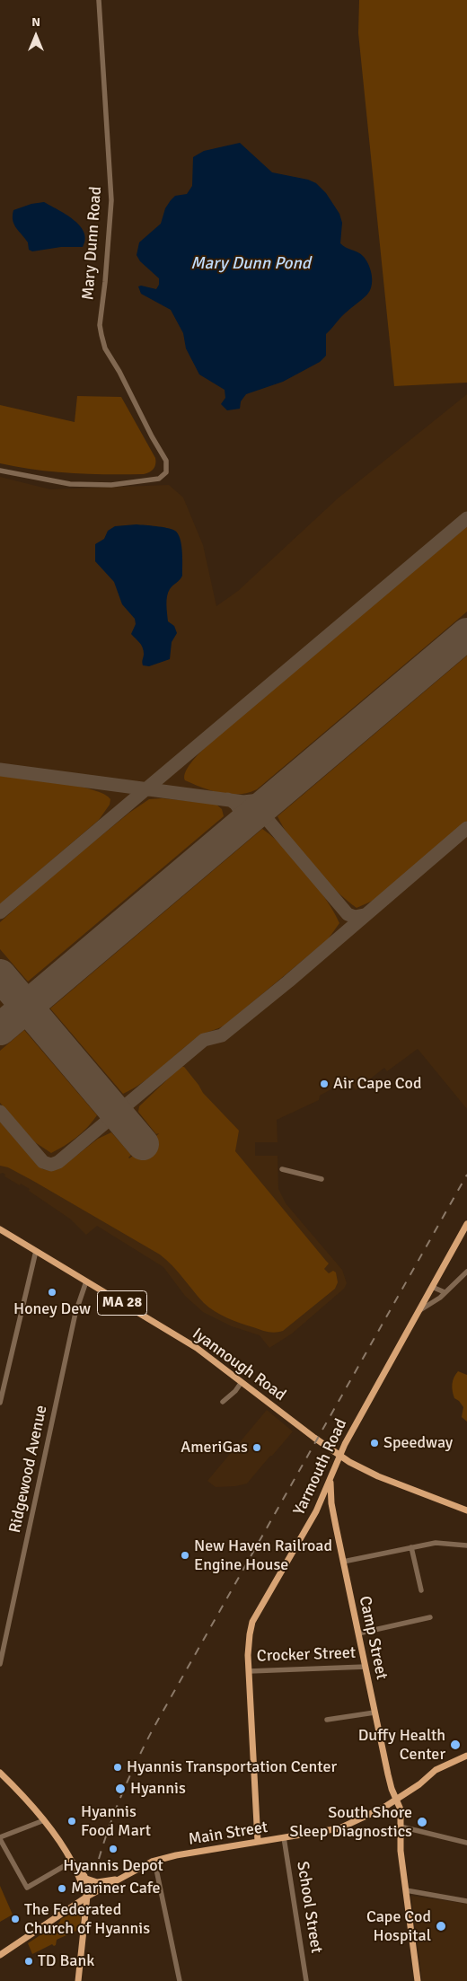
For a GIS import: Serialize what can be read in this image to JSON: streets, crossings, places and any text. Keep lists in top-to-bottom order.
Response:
{
  "streets": {
    "main road": [
      "MA 28",
      "Iyannough Road",
      "Yarmouth Road",
      "Camp Street",
      "Main Street"
    ],
    "street": [
      "Mary Dunn Road",
      "Ridgewood Avenue",
      "Crocker Street",
      "School Street"
    ]
  },
  "crossings": [
    ["Iyannough Road", "Yarmouth Road"],
    ["Iyannough Road", "Ridgewood Avenue"],
    ["Yarmouth Road", "Camp Street"],
    ["Yarmouth Road", "Crocker Street"],
    ["Yarmouth Road", "Main Street"],
    ["Camp Street", "Crocker Street"],
    ["Camp Street", "Main Street"],
    ["Main Street", "School Street"]
  ],
  "water": ["Mary Dunn Pond"],
  "places": [
    "Air Cape Cod",
    "Honey Dew",
    "Speedway",
    "AmeriGas",
    "New Haven Railroad Engine House",
    "Duffy Health Center",
    "Hyannis Transportation Center",
    "Hyannis",
    "Hyannis Food Mart",
    "South Shore Sleep Diagnostics",
    "Hyannis Depot",
    "Mariner Cafe",
    "The Federated Church of Hyannis",
    "Cape Cod Hospital",
    "TD Bank"
  ],
  "north": "top"
}
